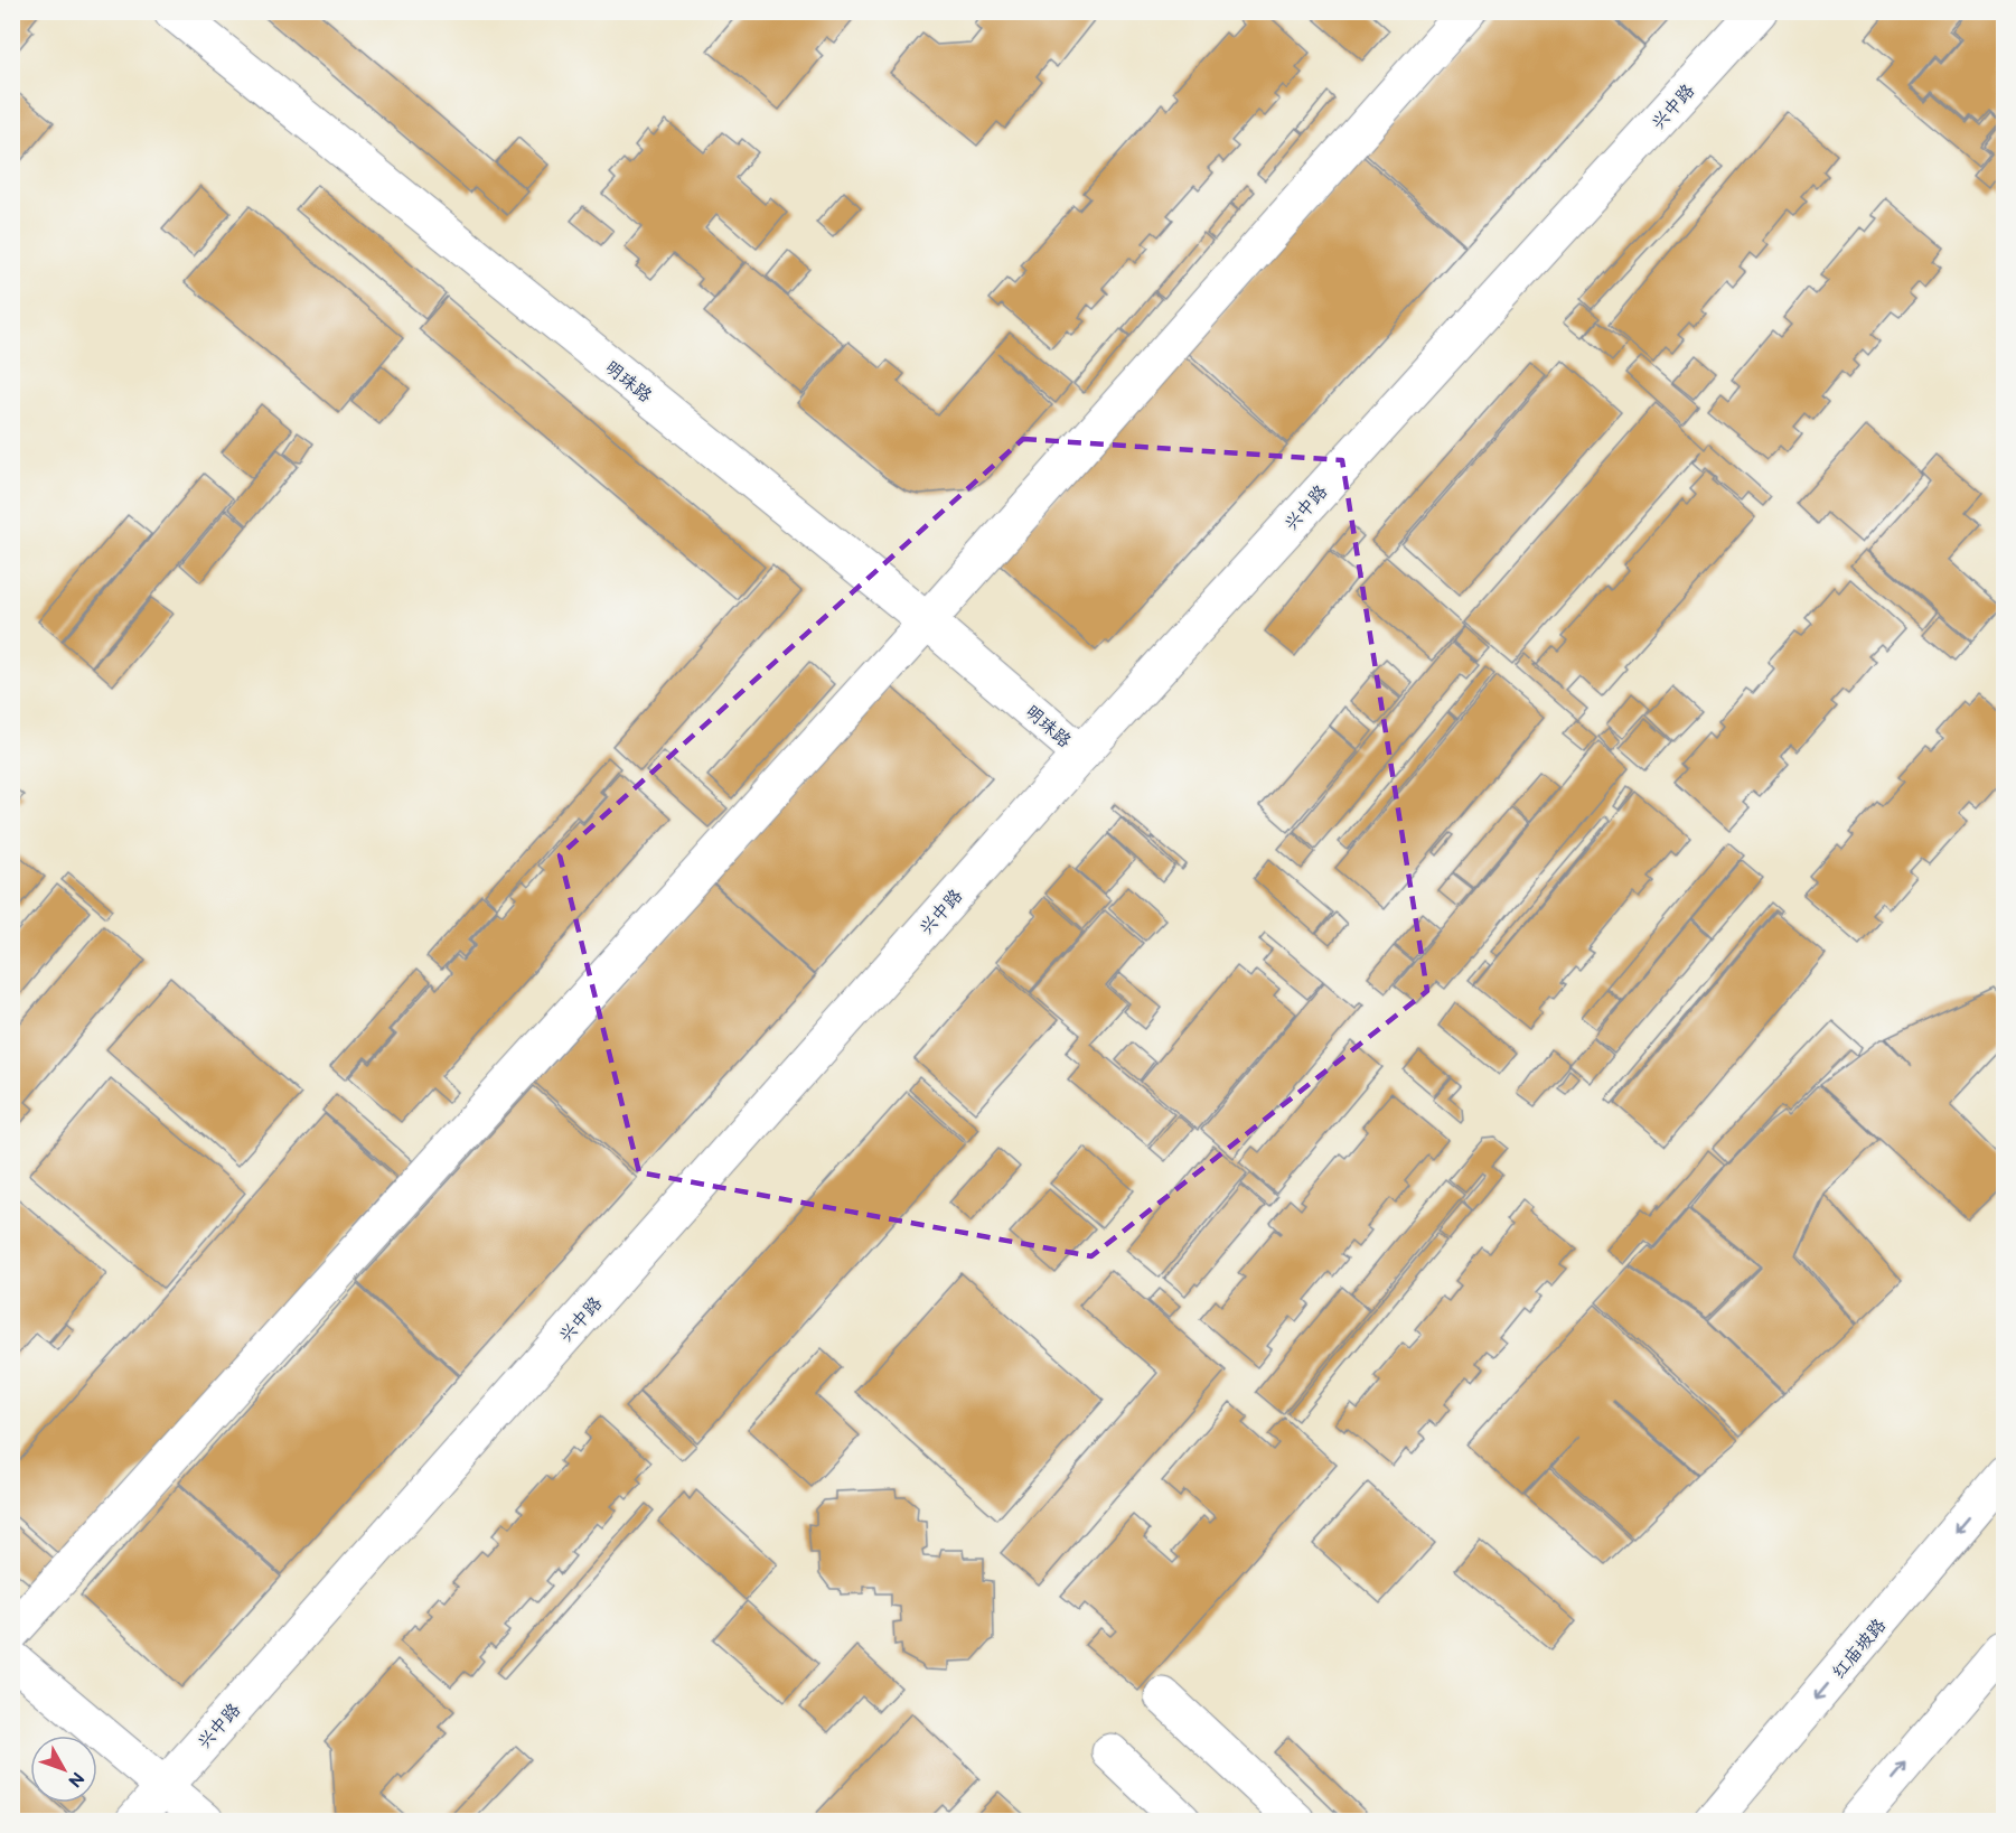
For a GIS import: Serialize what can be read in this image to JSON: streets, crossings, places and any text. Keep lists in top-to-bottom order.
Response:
{
  "streets": {
    "street": ["兴中路", "明珠路", "红庙坡路"]
  },
  "crossings": [
    ["兴中路", "明珠路"]
  ],
  "north": "bottom right"
}
